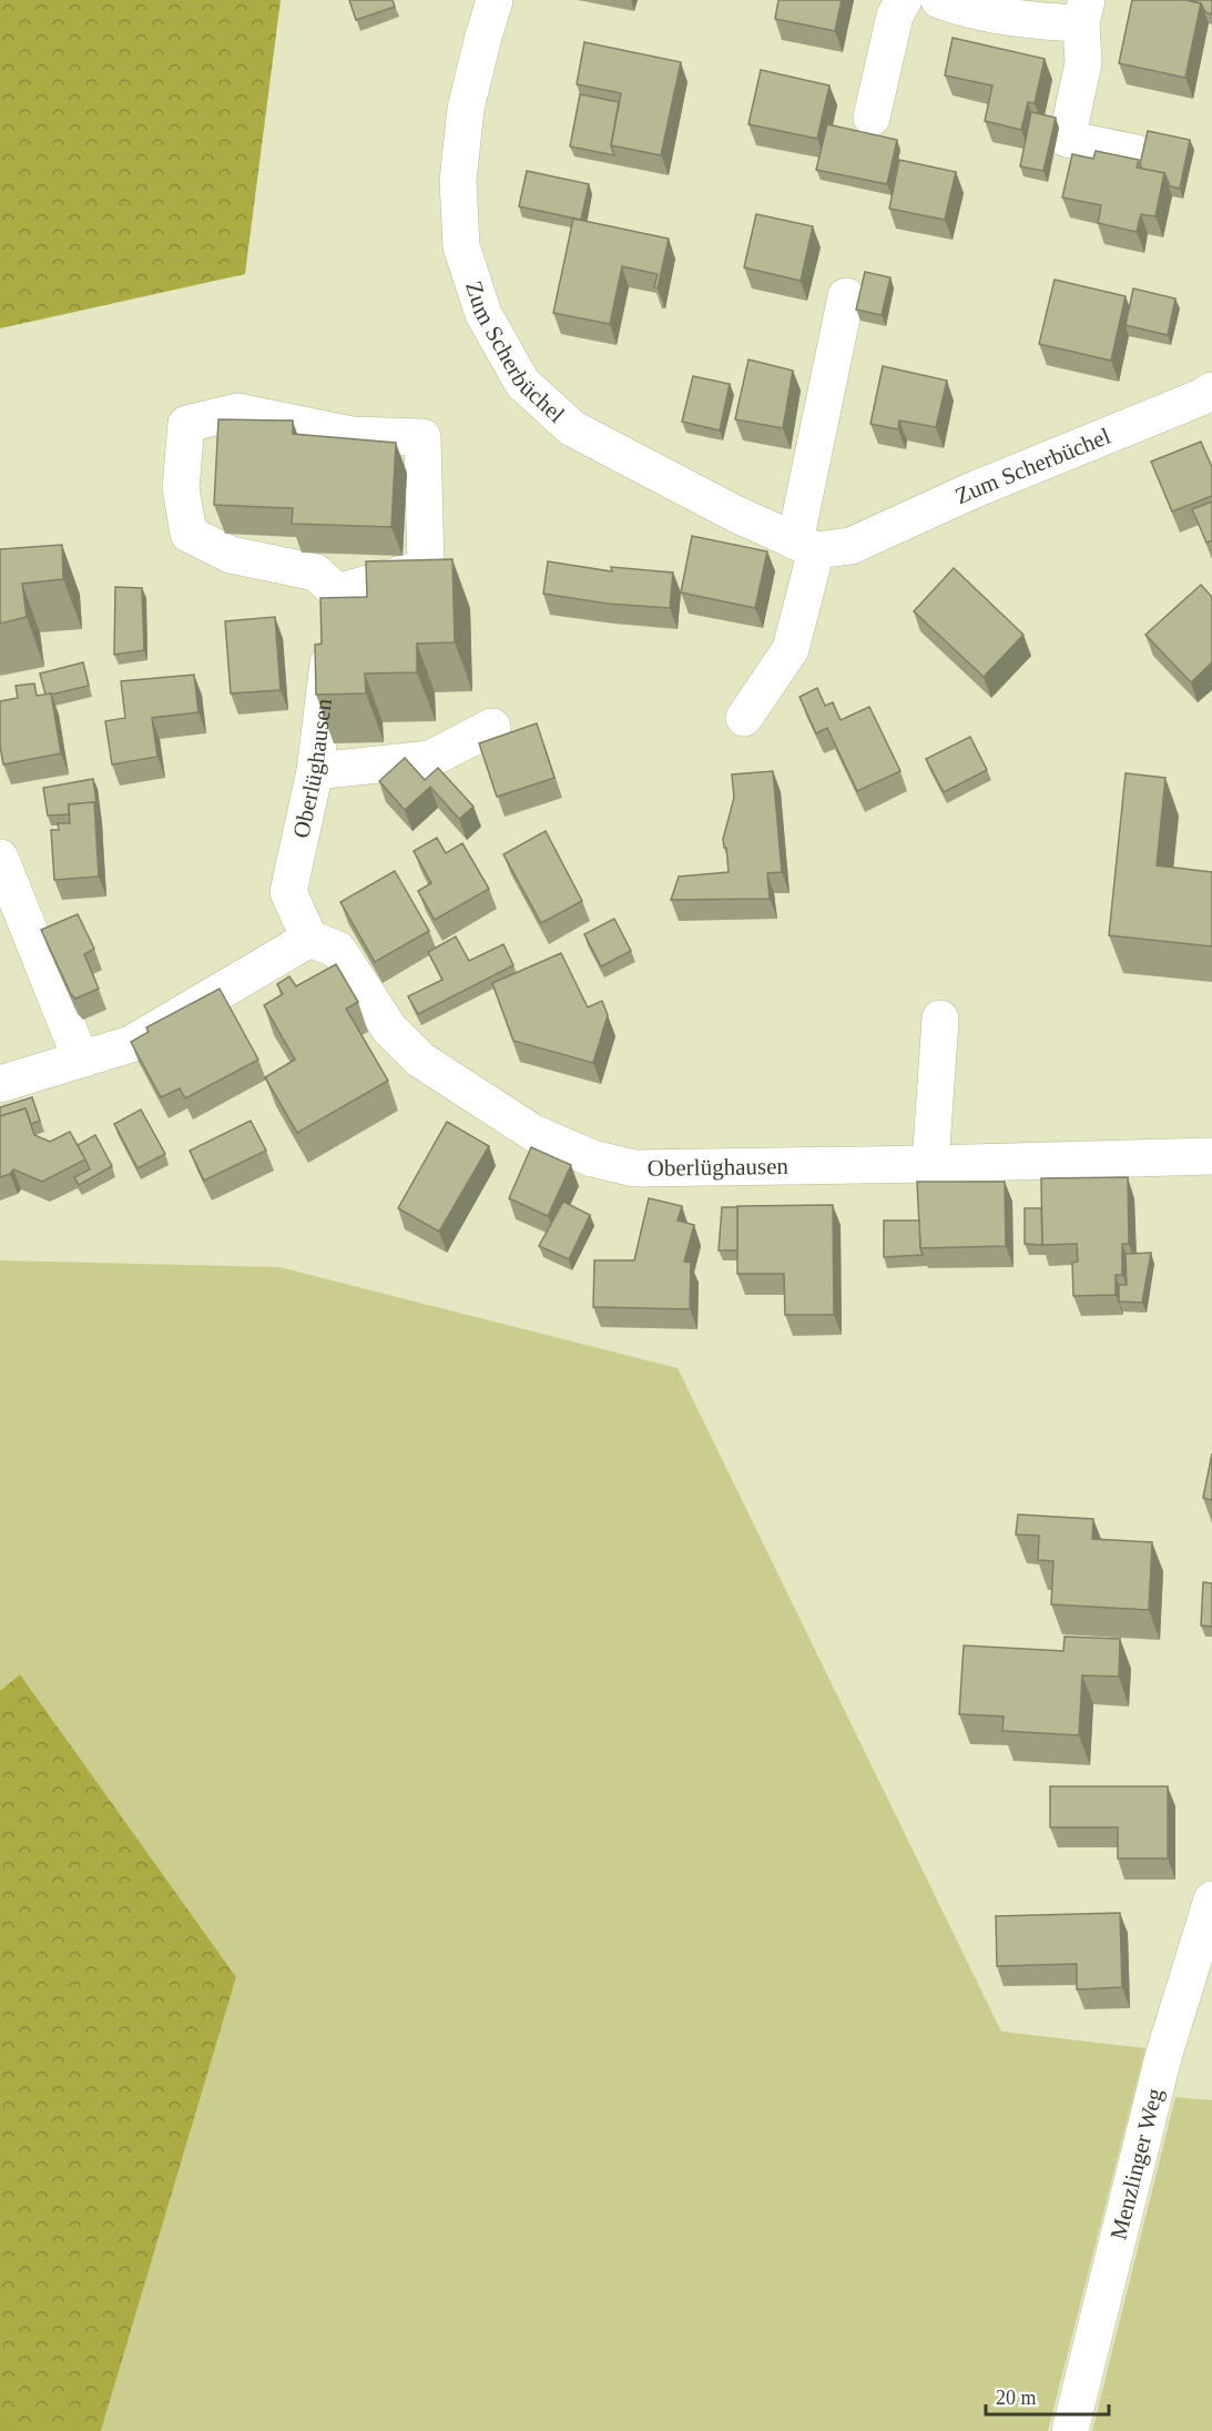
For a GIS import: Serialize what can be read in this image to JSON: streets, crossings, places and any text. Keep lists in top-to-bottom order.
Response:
{
  "streets": {
    "street": ["Zum Scherbüchel", "Oberlüghausen", "Menzlinger Weg"]
  },
  "scale_bar": "20 m"
}
